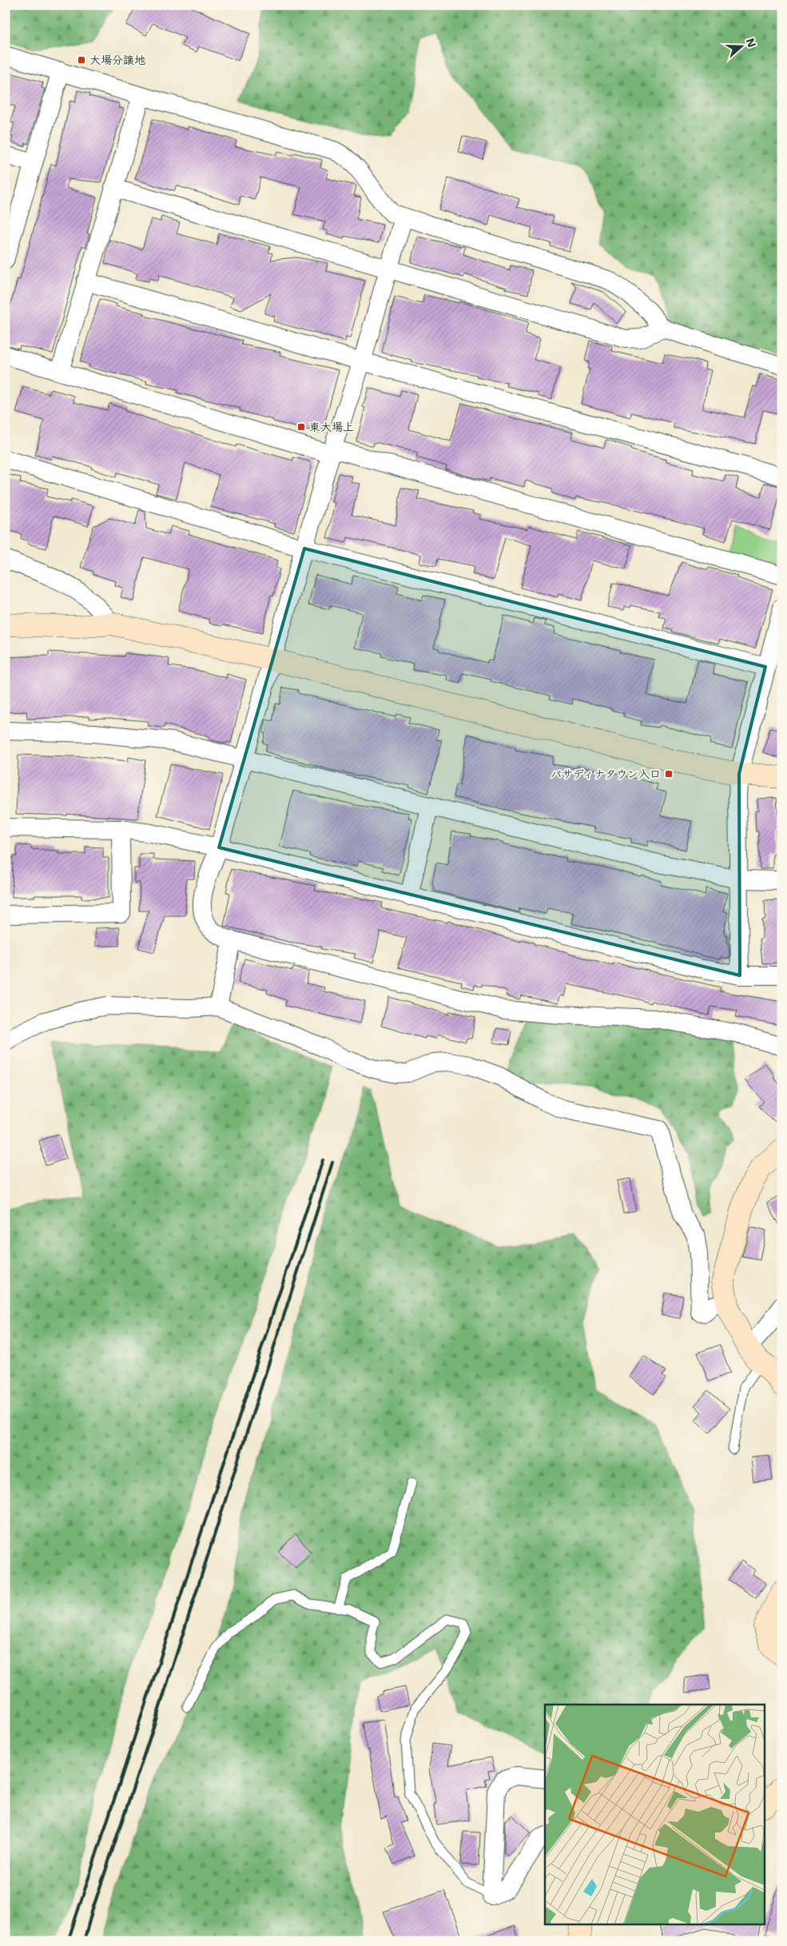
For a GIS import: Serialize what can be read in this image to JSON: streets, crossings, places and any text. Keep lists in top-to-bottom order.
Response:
{
  "places": {
    "transit": ["大場分譲地", "東大場上", "パサディナタウン入口"]
  },
  "north": "right"
}
